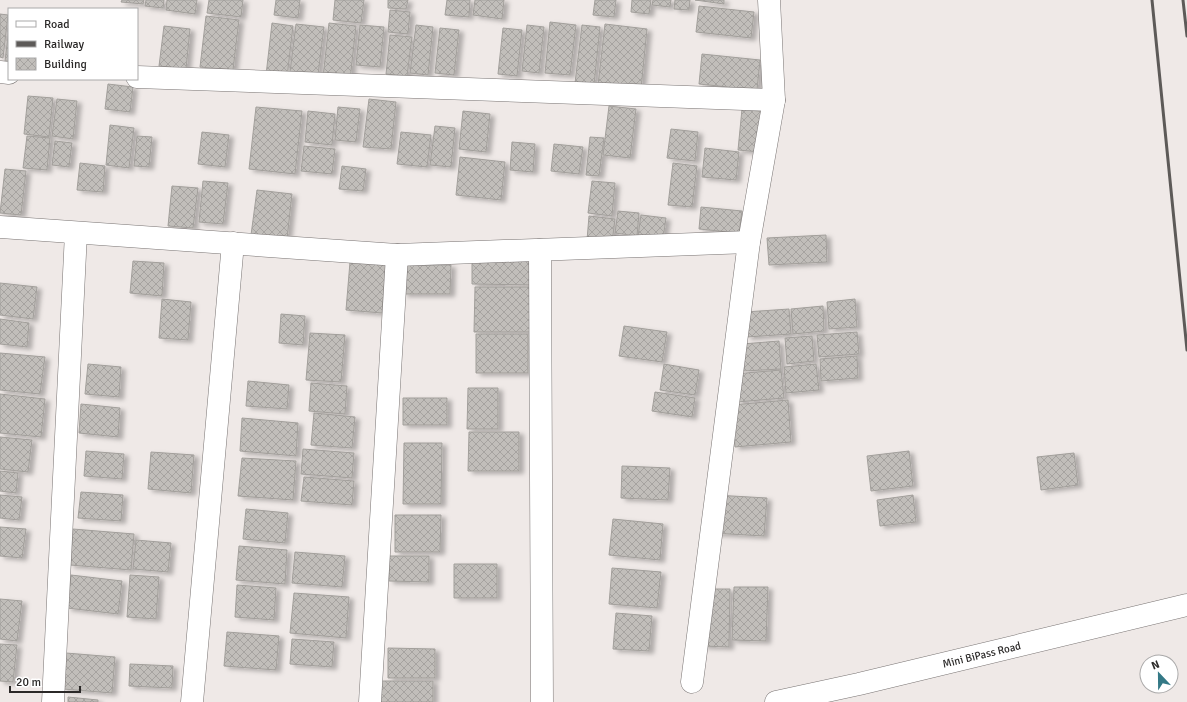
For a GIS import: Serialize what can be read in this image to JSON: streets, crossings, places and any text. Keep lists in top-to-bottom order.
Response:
{
  "streets": {
    "street": ["Mini BiPass Road"]
  },
  "legend": ["Road", "Railway", "Building"],
  "scale_bar": "20 m",
  "north": "top"
}
